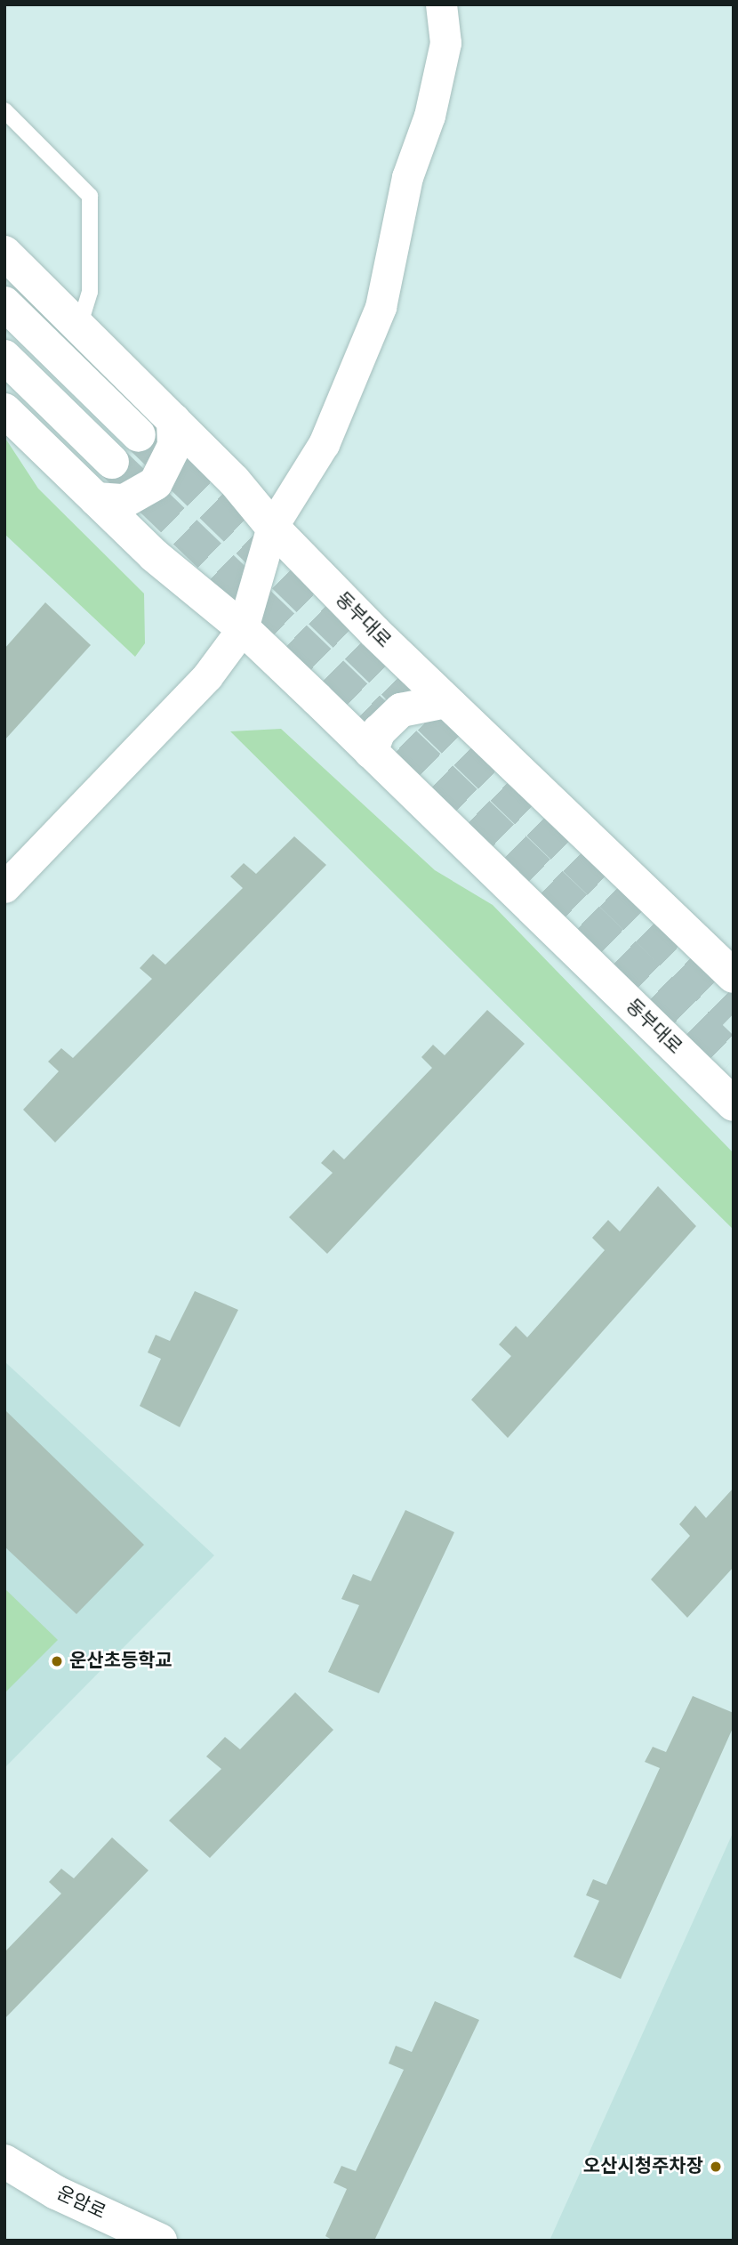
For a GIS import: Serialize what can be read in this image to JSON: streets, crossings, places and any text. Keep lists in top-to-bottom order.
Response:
{
  "streets": {
    "main road": ["동부대로", "운암로"]
  },
  "places": ["운산초등학교", "오산시청주차장"]
}
